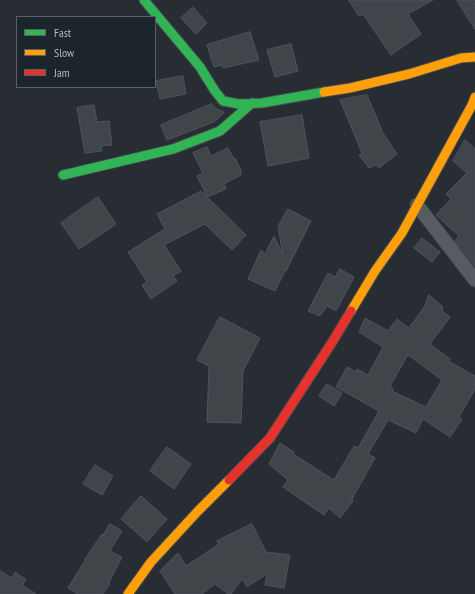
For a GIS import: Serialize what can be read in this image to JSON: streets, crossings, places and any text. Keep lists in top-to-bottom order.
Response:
{
  "legend": ["Fast", "Slow", "Jam"]
}
